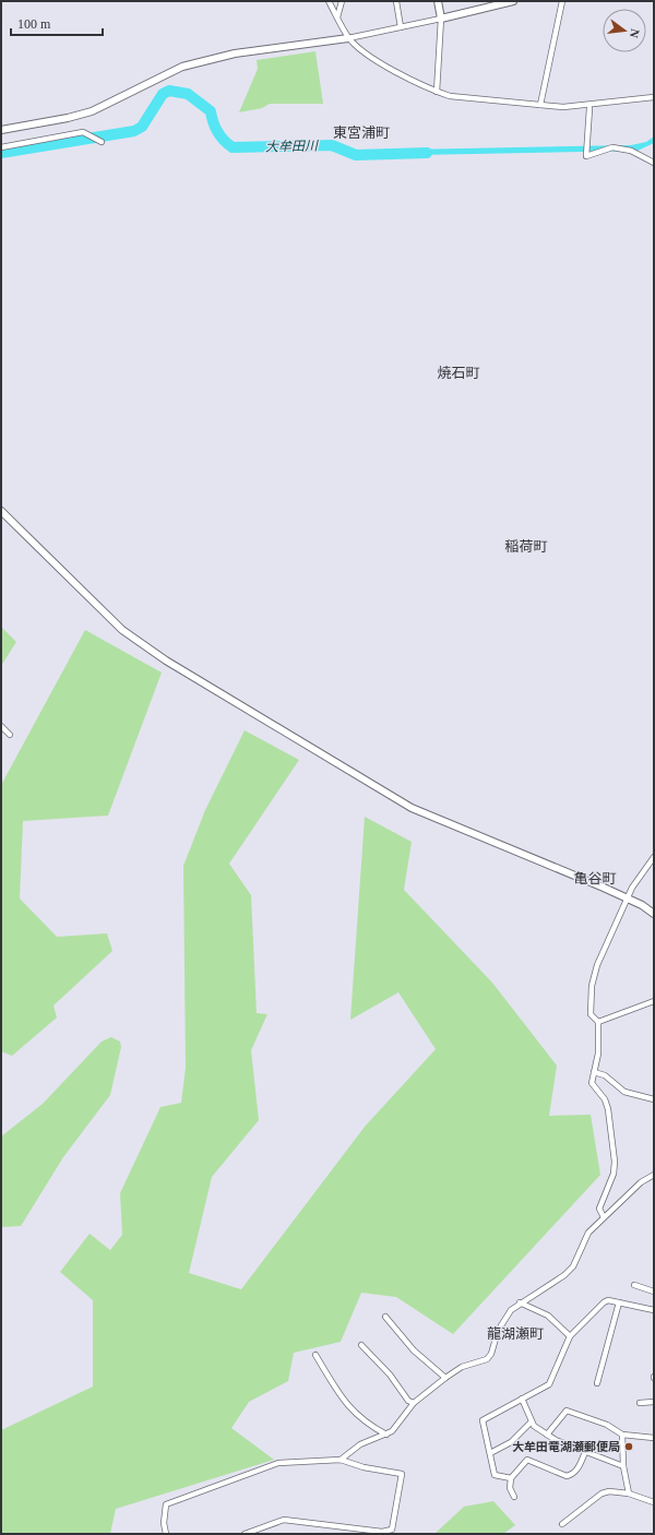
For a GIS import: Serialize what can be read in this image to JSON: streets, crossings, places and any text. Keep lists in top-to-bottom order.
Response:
{
  "districts": [
    "東宮浦町",
    "焼石町",
    "稲荷町",
    "亀谷町",
    "龍湖瀬町"
  ],
  "water": ["大牟田川"],
  "places": ["大牟田竜湖瀬郵便局"],
  "scale_bar": "100 m",
  "north": "right"
}
